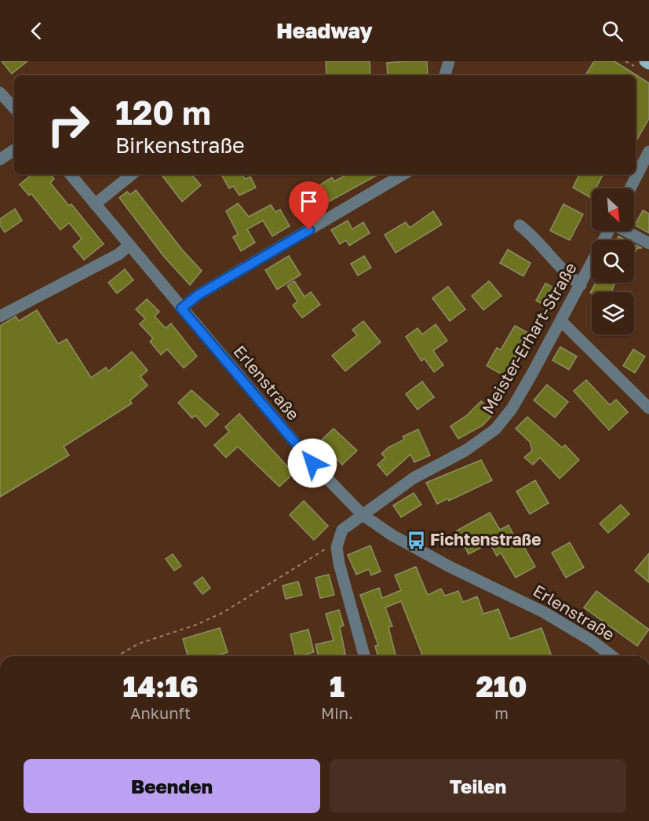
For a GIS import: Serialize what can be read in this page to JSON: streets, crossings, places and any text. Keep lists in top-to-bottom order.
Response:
{
  "streets": {
    "street": ["Meister-Erhart-Straße", "Erlenstraße"]
  },
  "crossings": [
    ["Meister-Erhart-Straße", "Erlenstraße"]
  ],
  "places": {
    "bus stop": ["Fichtenstraße"]
  },
  "north": "bottom right",
  "page": {
    "header": "Headway",
    "turn": ["120 m", "Birkenstraße"],
    "eta": [
      "14:16",
      "Ankunft",
      "1",
      "Min.",
      "210",
      "m"
    ],
    "buttons": ["Beenden", "Teilen"]
  }
}
